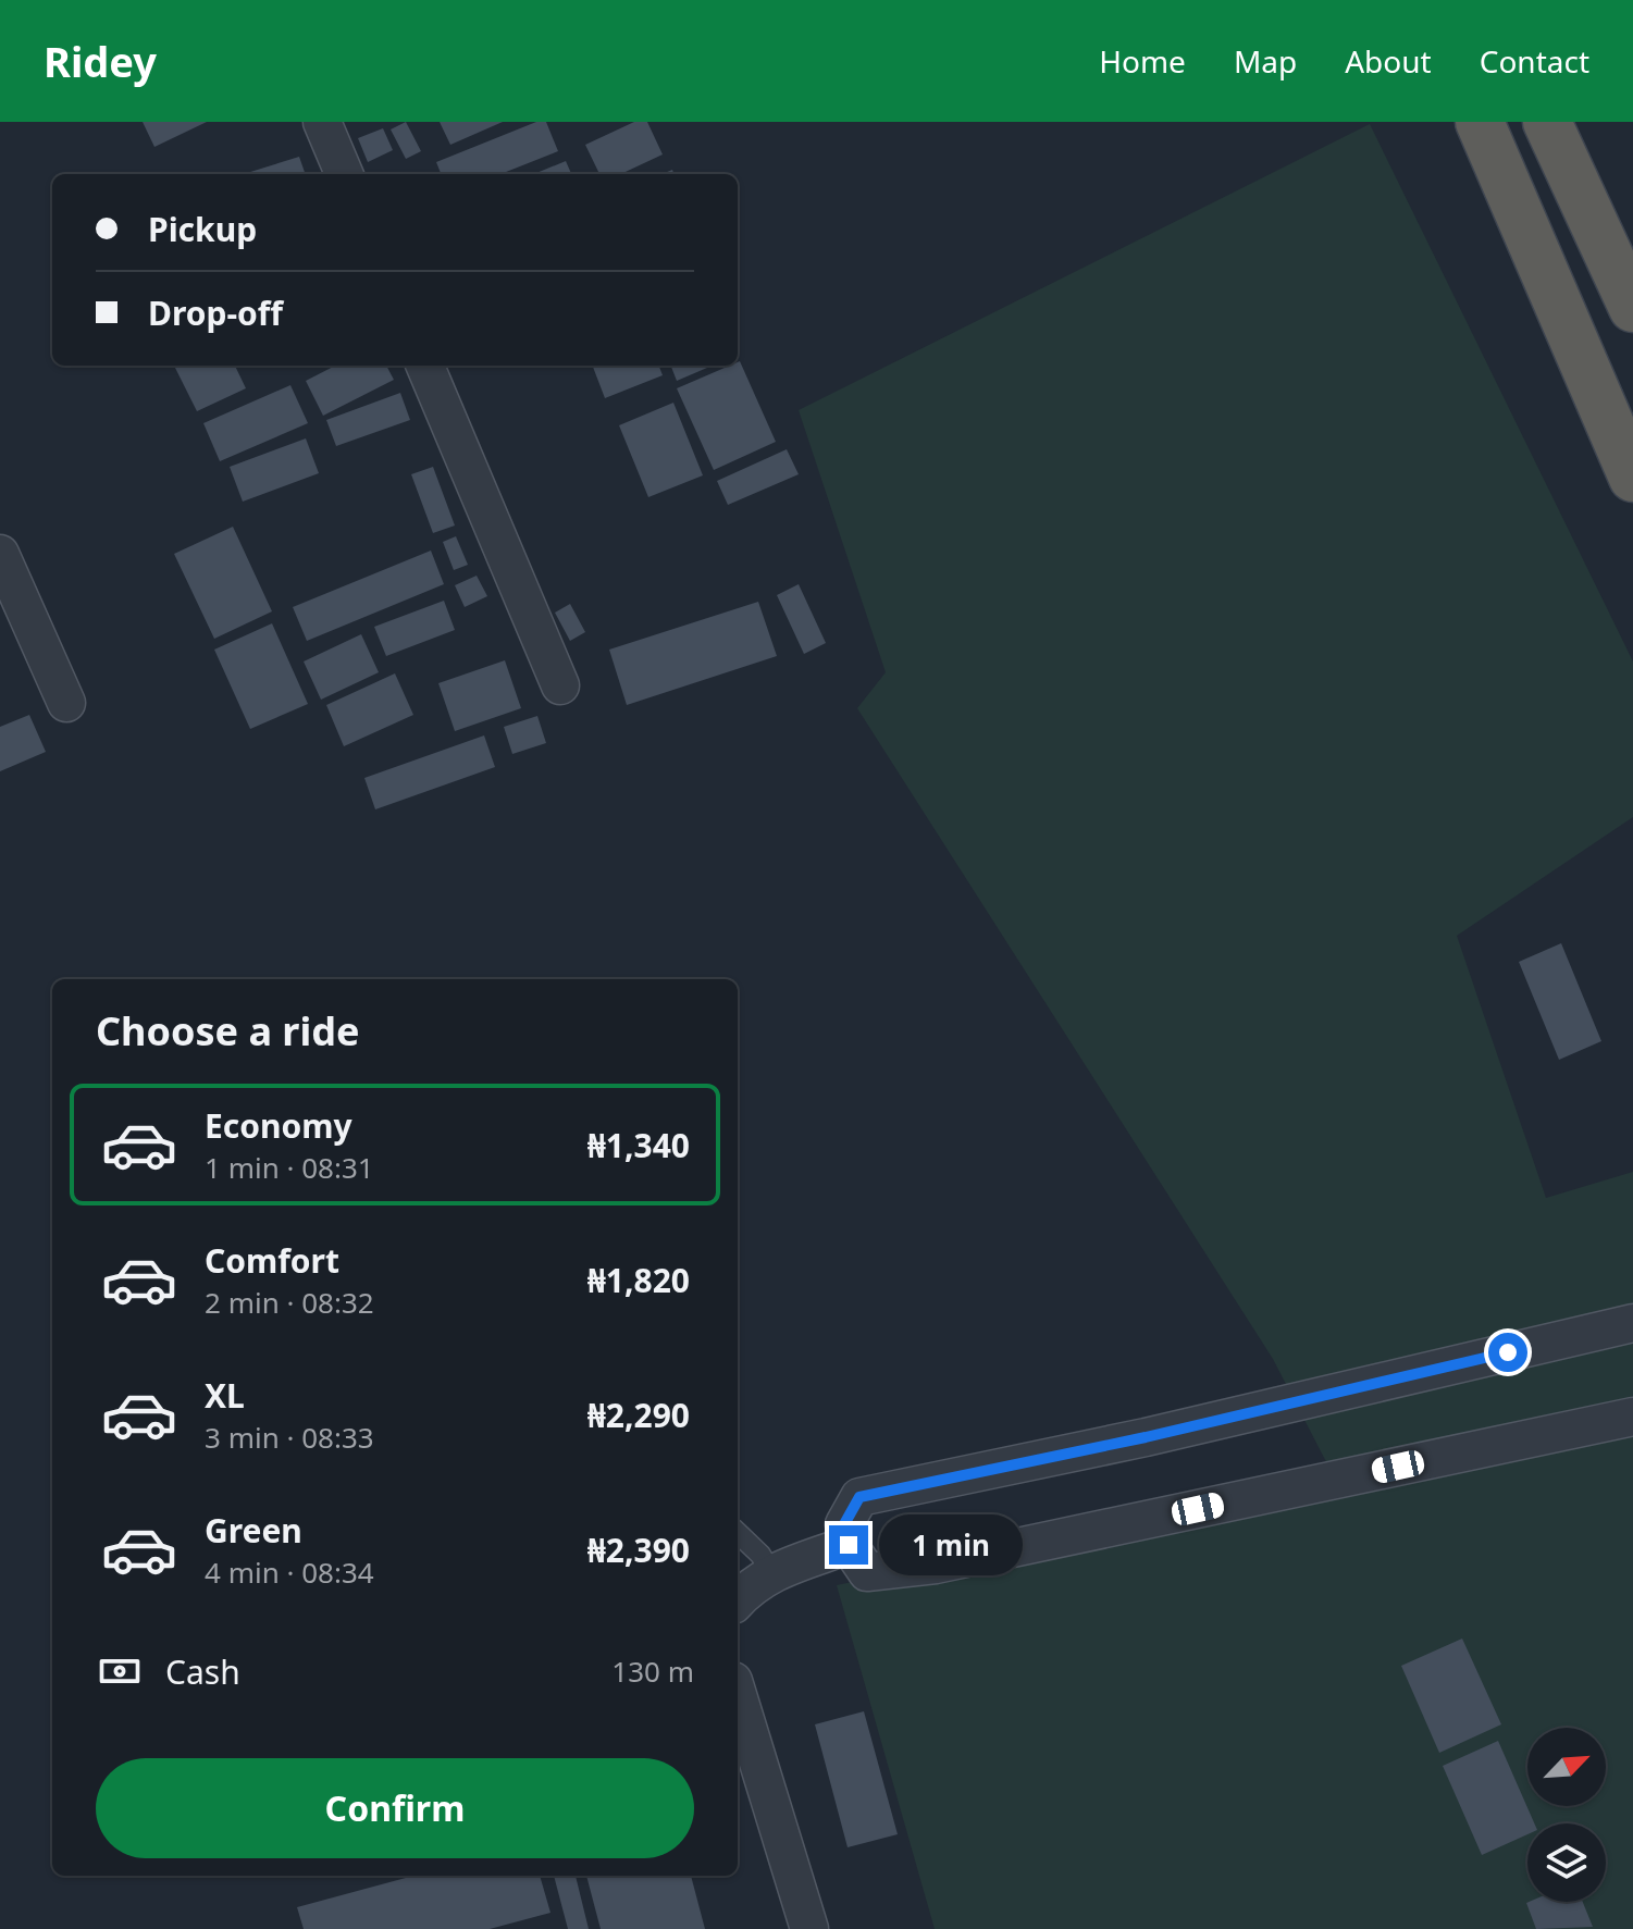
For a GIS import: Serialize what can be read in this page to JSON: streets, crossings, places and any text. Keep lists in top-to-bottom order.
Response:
{
  "north": "top right",
  "page": {
    "header": "Ridey",
    "nav": [
      "Home",
      "Map",
      "About",
      "Contact"
    ],
    "banner": ["Pickup", "Drop-off"],
    "heading": "Choose a ride",
    "list": [
      {
        "name": "Economy",
        "note": "1 min · 08:31",
        "value": "₦1,340"
      },
      {
        "name": "Comfort",
        "note": "2 min · 08:32",
        "value": "₦1,820"
      },
      {
        "name": "XL",
        "note": "3 min · 08:33",
        "value": "₦2,290"
      },
      {
        "name": "Green",
        "note": "4 min · 08:34",
        "value": "₦2,390"
      }
    ],
    "bubble": "1 min",
    "pay": ["Cash", "130 m"],
    "buttons": "Confirm"
  }
}
